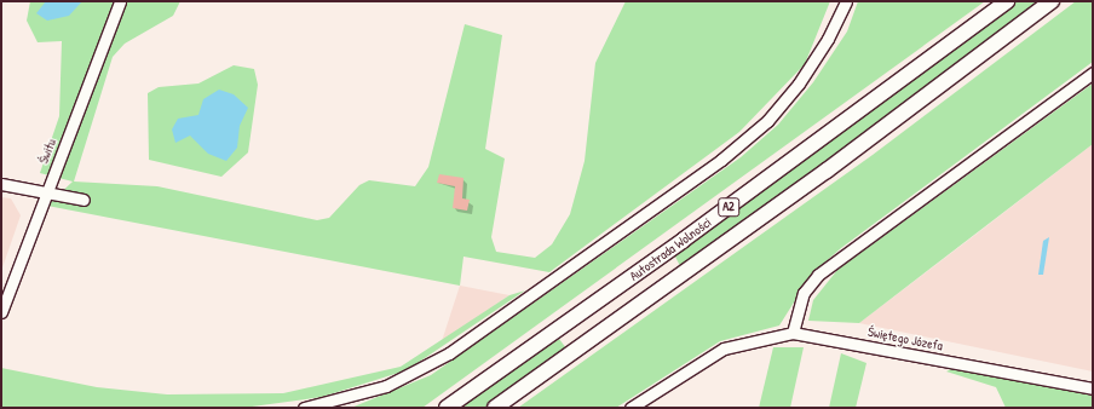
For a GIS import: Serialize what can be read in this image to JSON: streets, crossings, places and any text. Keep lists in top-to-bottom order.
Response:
{
  "streets": {
    "highway": ["A2", "Autostrada Wolności"],
    "street": ["Świtu", "Świętego Józefa"]
  }
}
